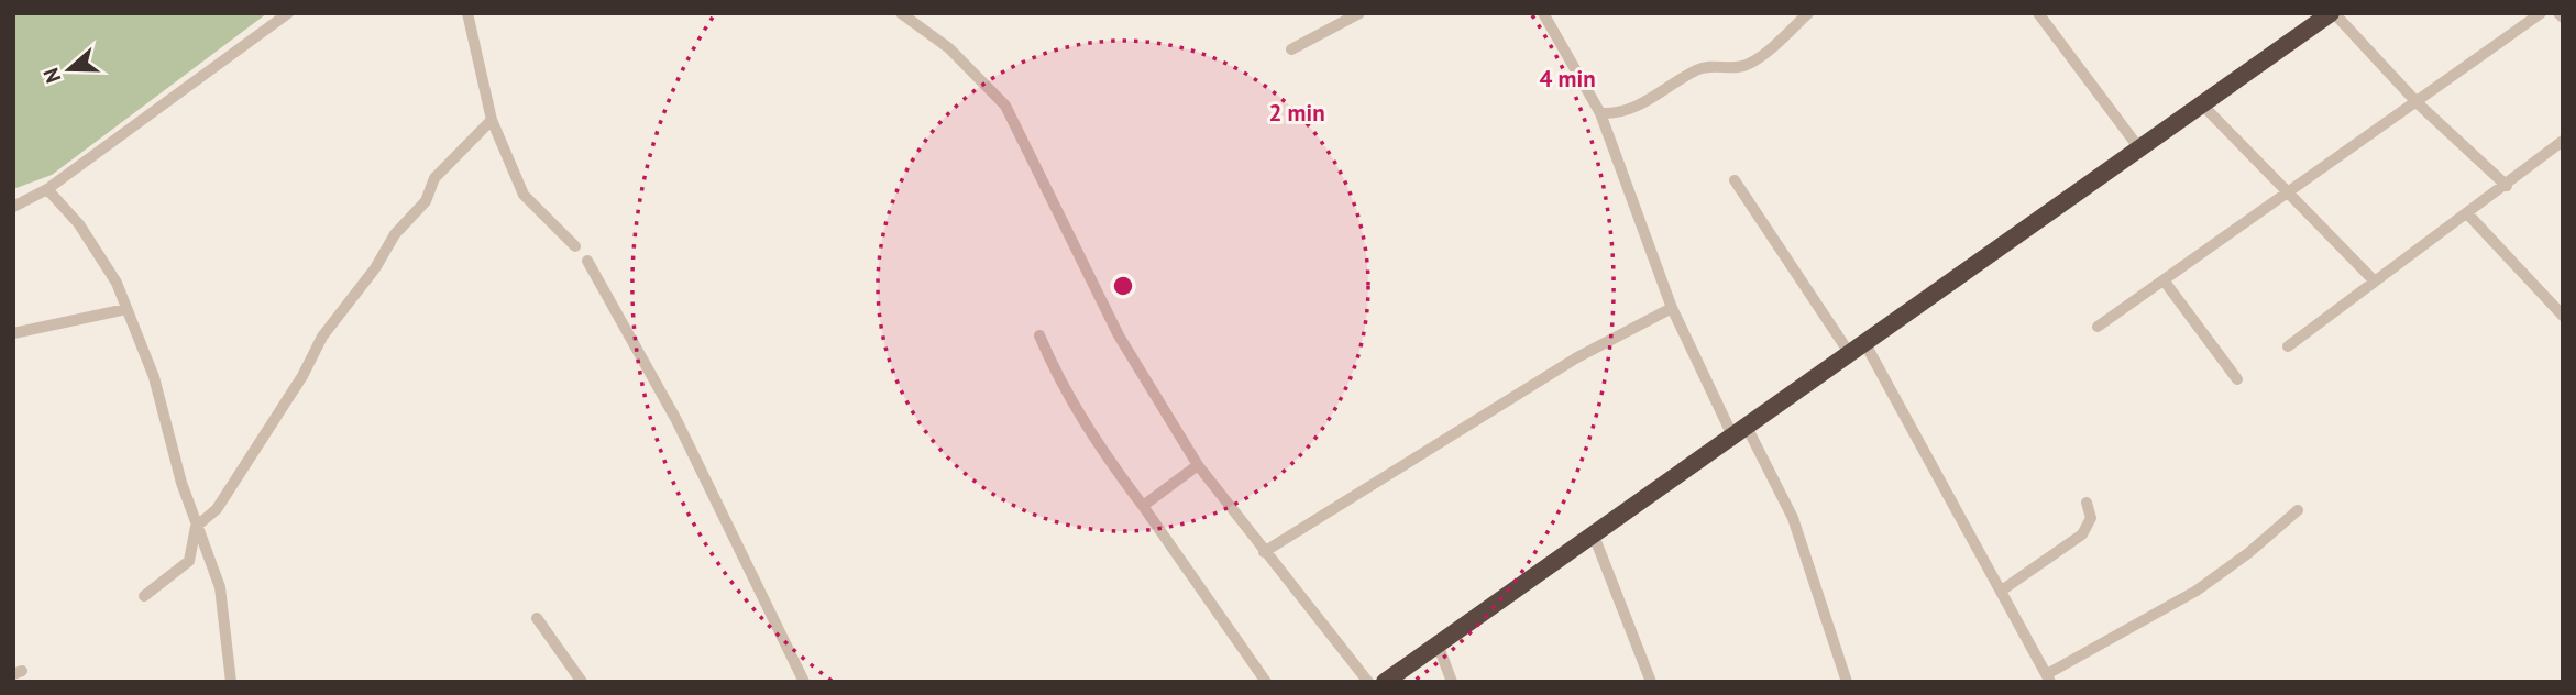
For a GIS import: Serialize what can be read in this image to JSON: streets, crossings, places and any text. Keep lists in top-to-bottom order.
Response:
{
  "north": "left",
  "rings": ["4 min", "2 min"]
}
